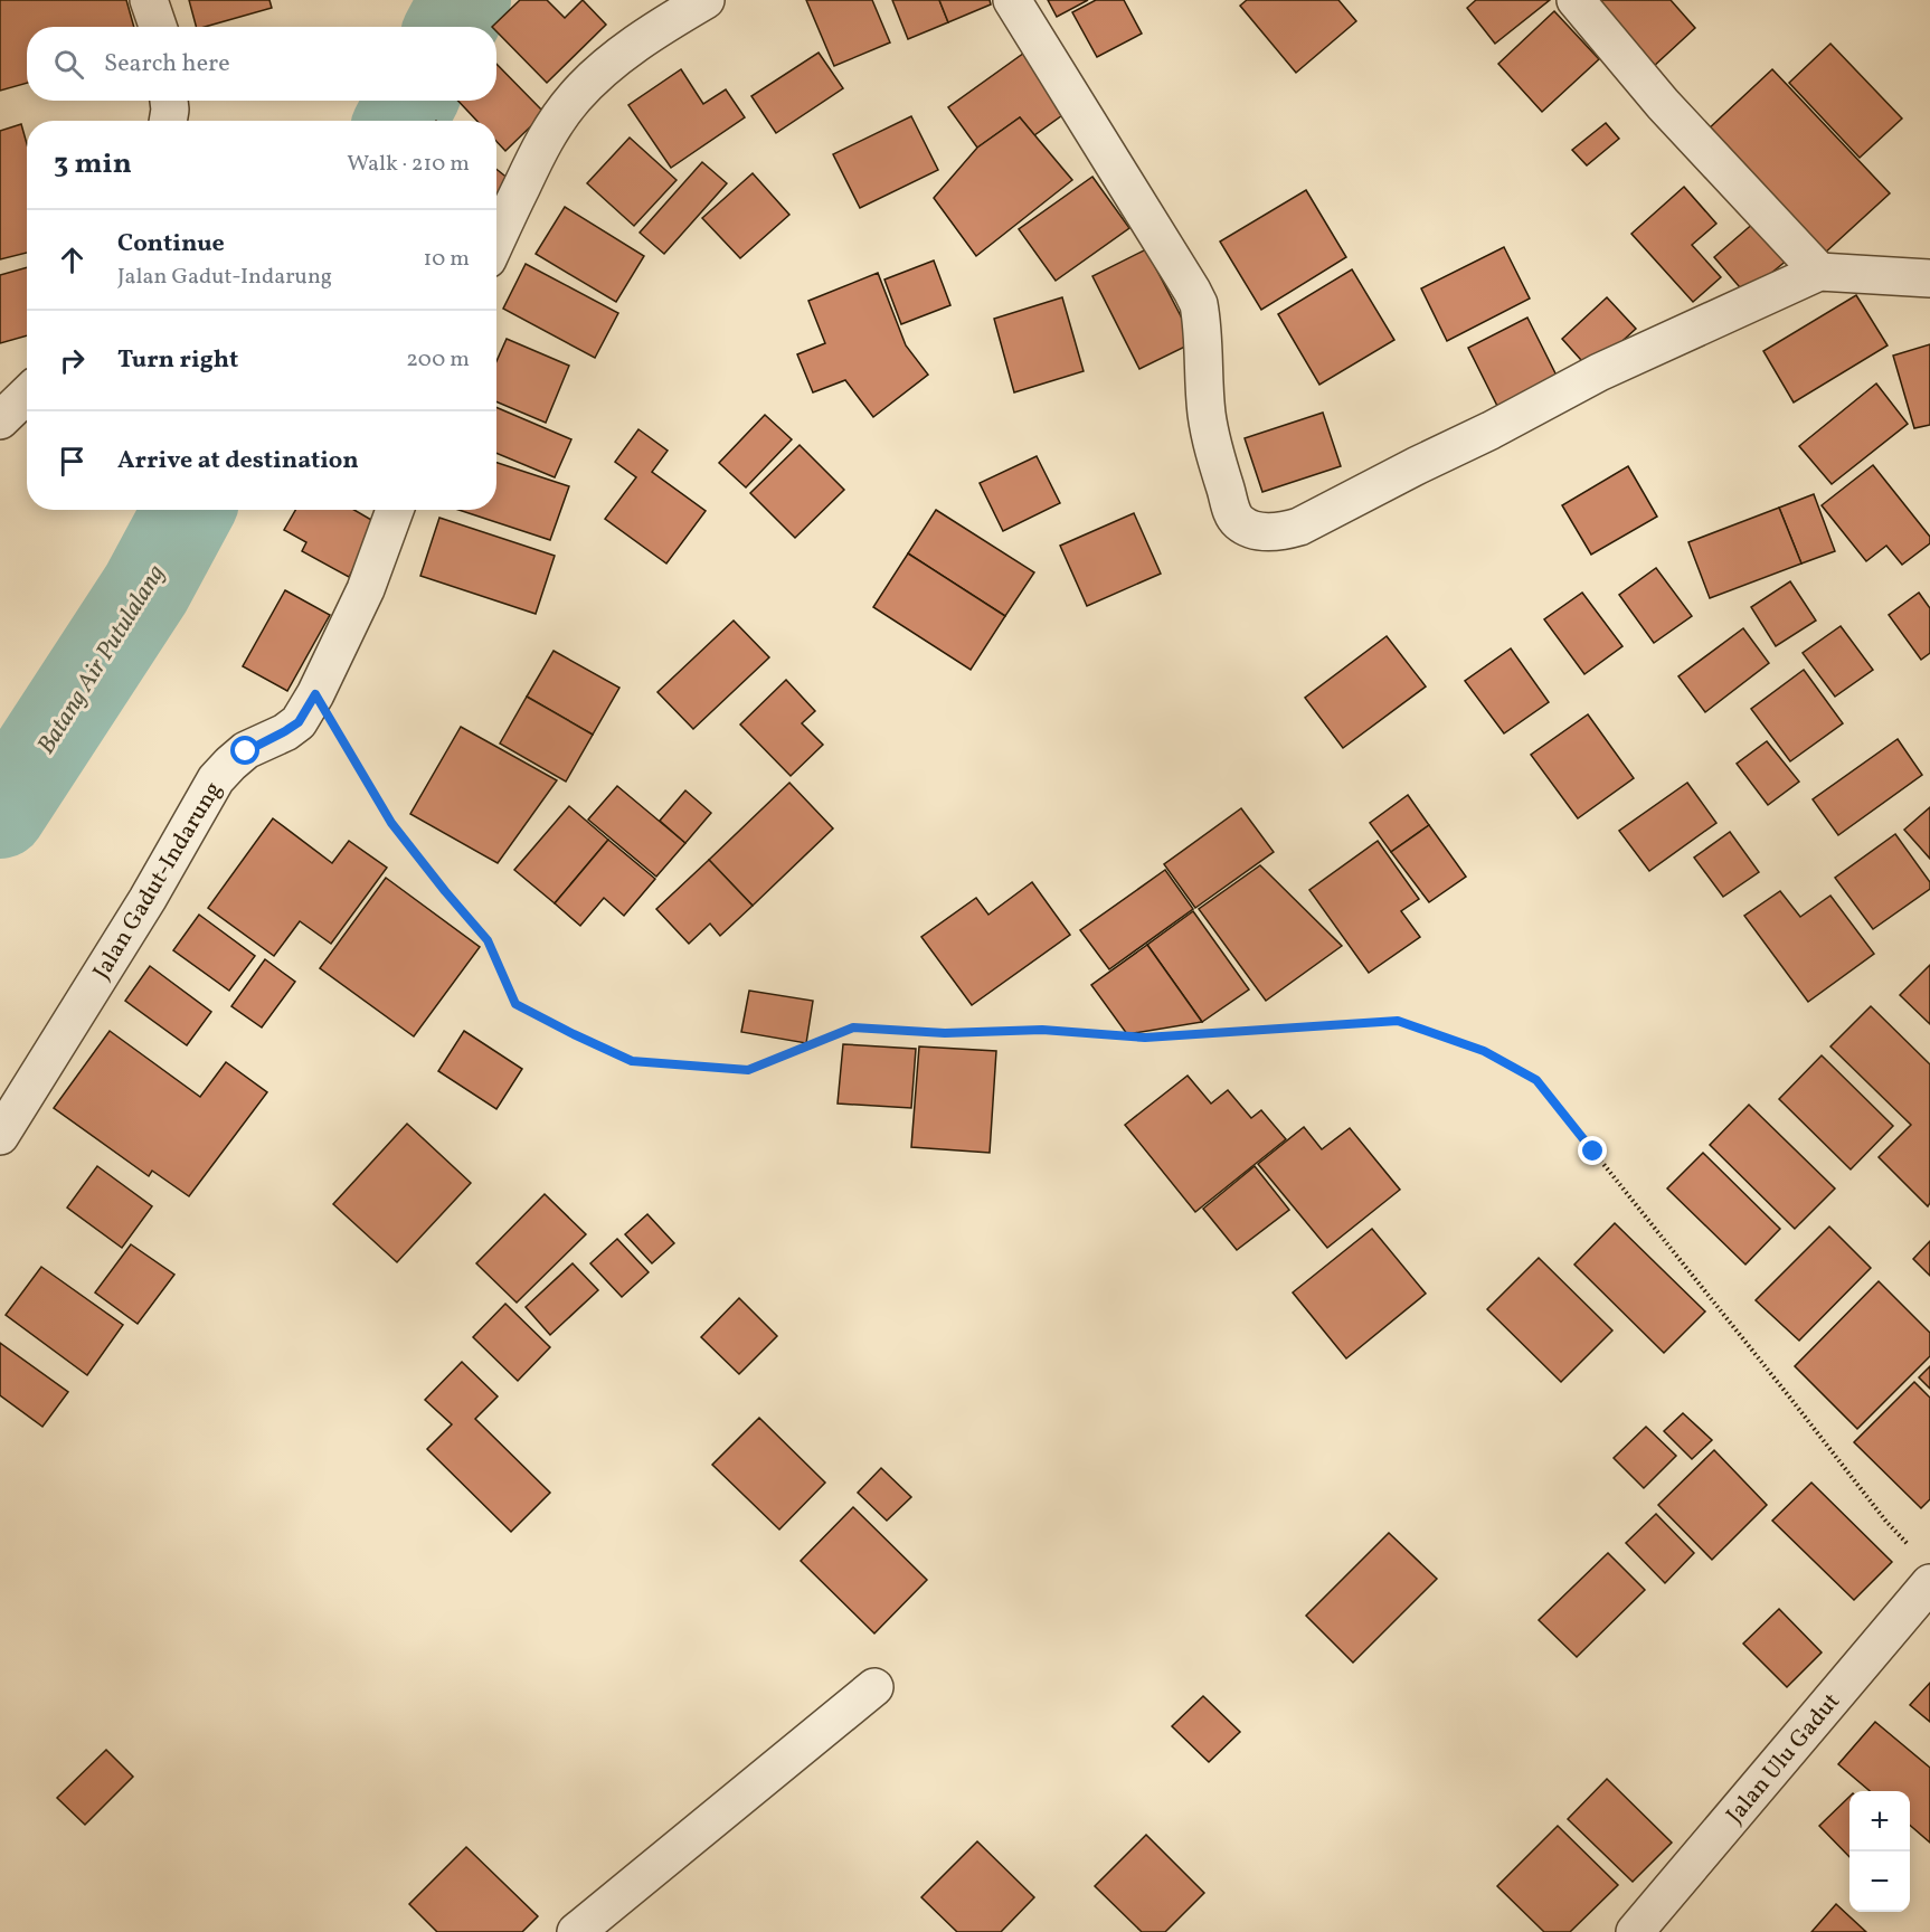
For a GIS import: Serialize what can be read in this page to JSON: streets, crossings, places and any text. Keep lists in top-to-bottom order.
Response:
{
  "streets": {
    "street": ["Jalan Gadut-Indarung", "Jalan Ulu Gadut"]
  },
  "water": ["Batang Air Putulalang"],
  "page": {
    "search": "Search here",
    "heading": ["3 min", "Walk · 210 m"],
    "list": [
      ["Continue", "Jalan Gadut-Indarung", "10 m"],
      ["Turn right", "200 m"],
      "Arrive at destination"
    ],
    "map_buttons": ["+", "−"]
  }
}
